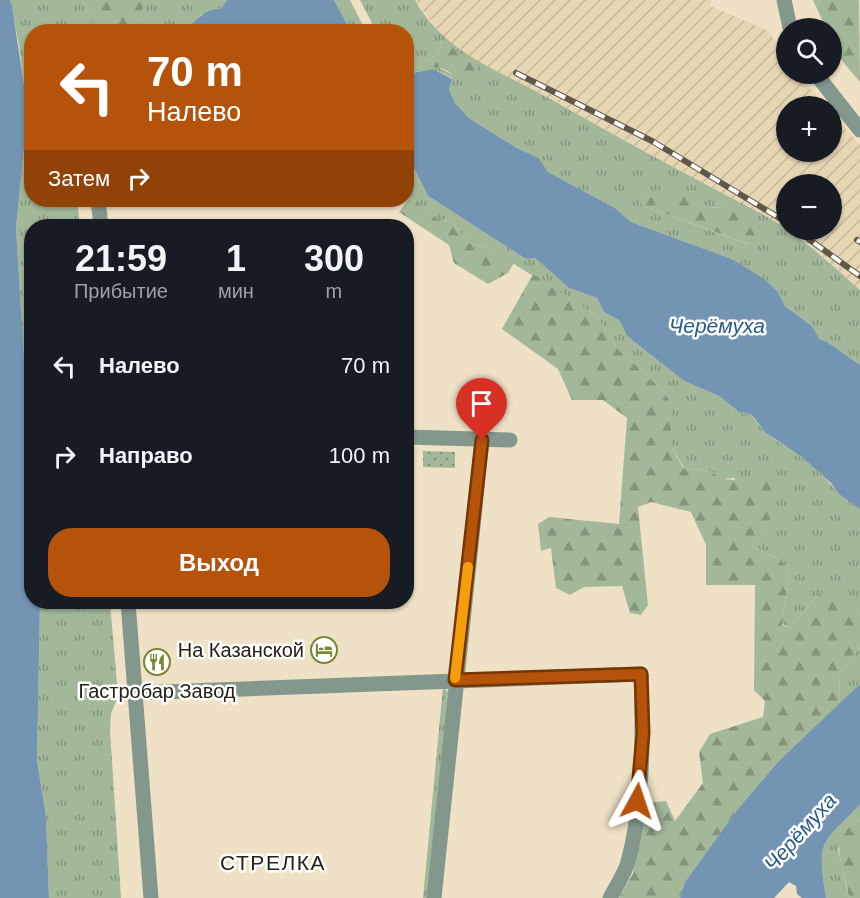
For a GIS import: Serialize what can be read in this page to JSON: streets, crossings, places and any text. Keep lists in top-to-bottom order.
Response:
{
  "districts": ["СТРЕЛКА"],
  "water": ["Черёмуха"],
  "places": {
    "hotel": ["На Казанской"],
    "restaurant": ["Гастробар Завод"]
  },
  "page": {
    "map_buttons": ["+", "−"],
    "turn": ["70 m", "Налево"],
    "then": "Затем",
    "eta": [
      "21:59",
      "Прибытие",
      "1",
      "мин",
      "300",
      "m"
    ],
    "list": [
      {
        "name": "Налево",
        "value": "70 m"
      },
      {
        "name": "Направо",
        "value": "100 m"
      }
    ],
    "buttons": "Выход"
  }
}
